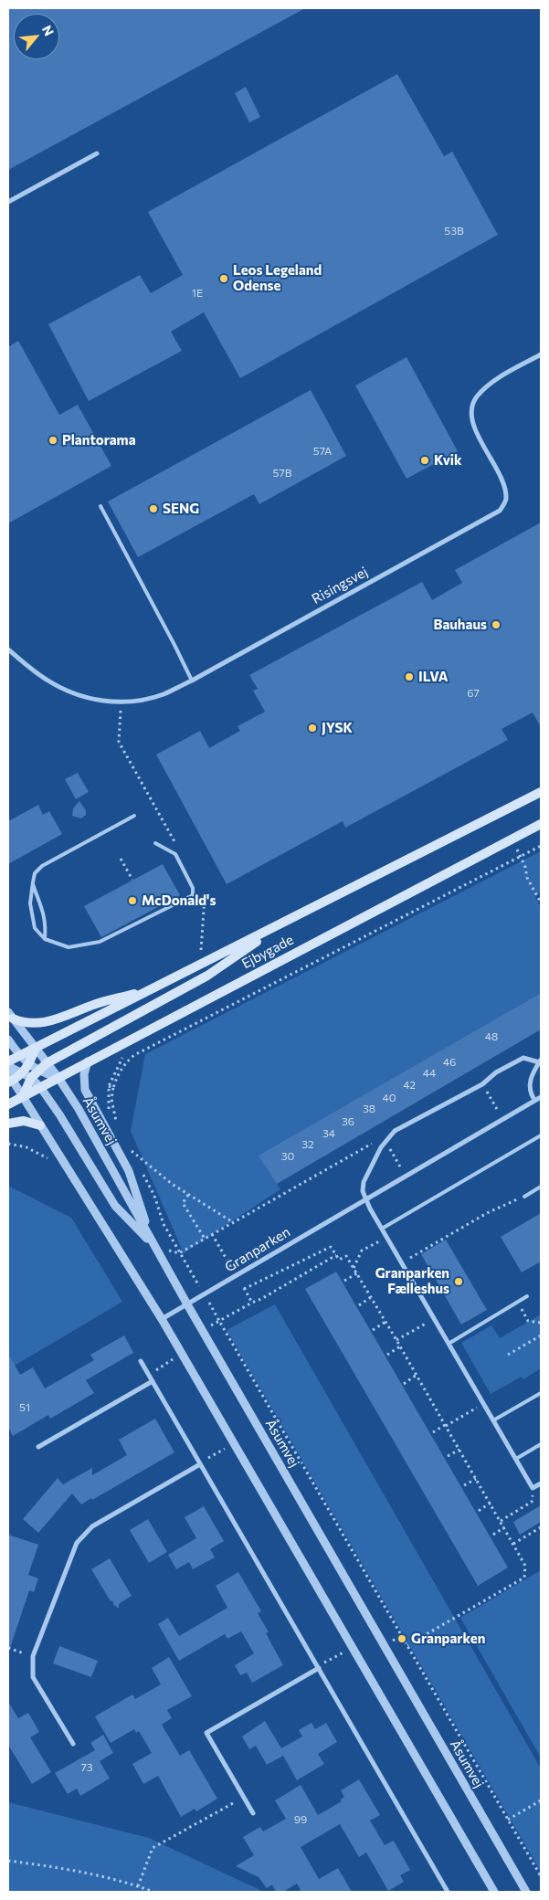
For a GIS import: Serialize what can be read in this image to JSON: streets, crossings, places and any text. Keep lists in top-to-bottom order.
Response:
{
  "streets": {
    "main road": ["Ejbygade"],
    "street": ["Risingsvej", "Åsumvej", "Granparken"]
  },
  "crossings": [
    ["Ejbygade", "Åsumvej"],
    ["Åsumvej", "Granparken"]
  ],
  "places": [
    "Leos Legeland Odense",
    "Plantorama",
    "Kvik",
    "SENG",
    "Bauhaus",
    "ILVA",
    "JYSK",
    "McDonald's",
    "Granparken Fælleshus",
    "Granparken"
  ],
  "house_numbers": [
    "53B",
    "1E",
    "57A",
    "57B",
    "67",
    "48",
    "46",
    "44",
    "42",
    "40",
    "38",
    "36",
    "34",
    "32",
    "30",
    "51",
    "73",
    "99"
  ],
  "north": "top right"
}
